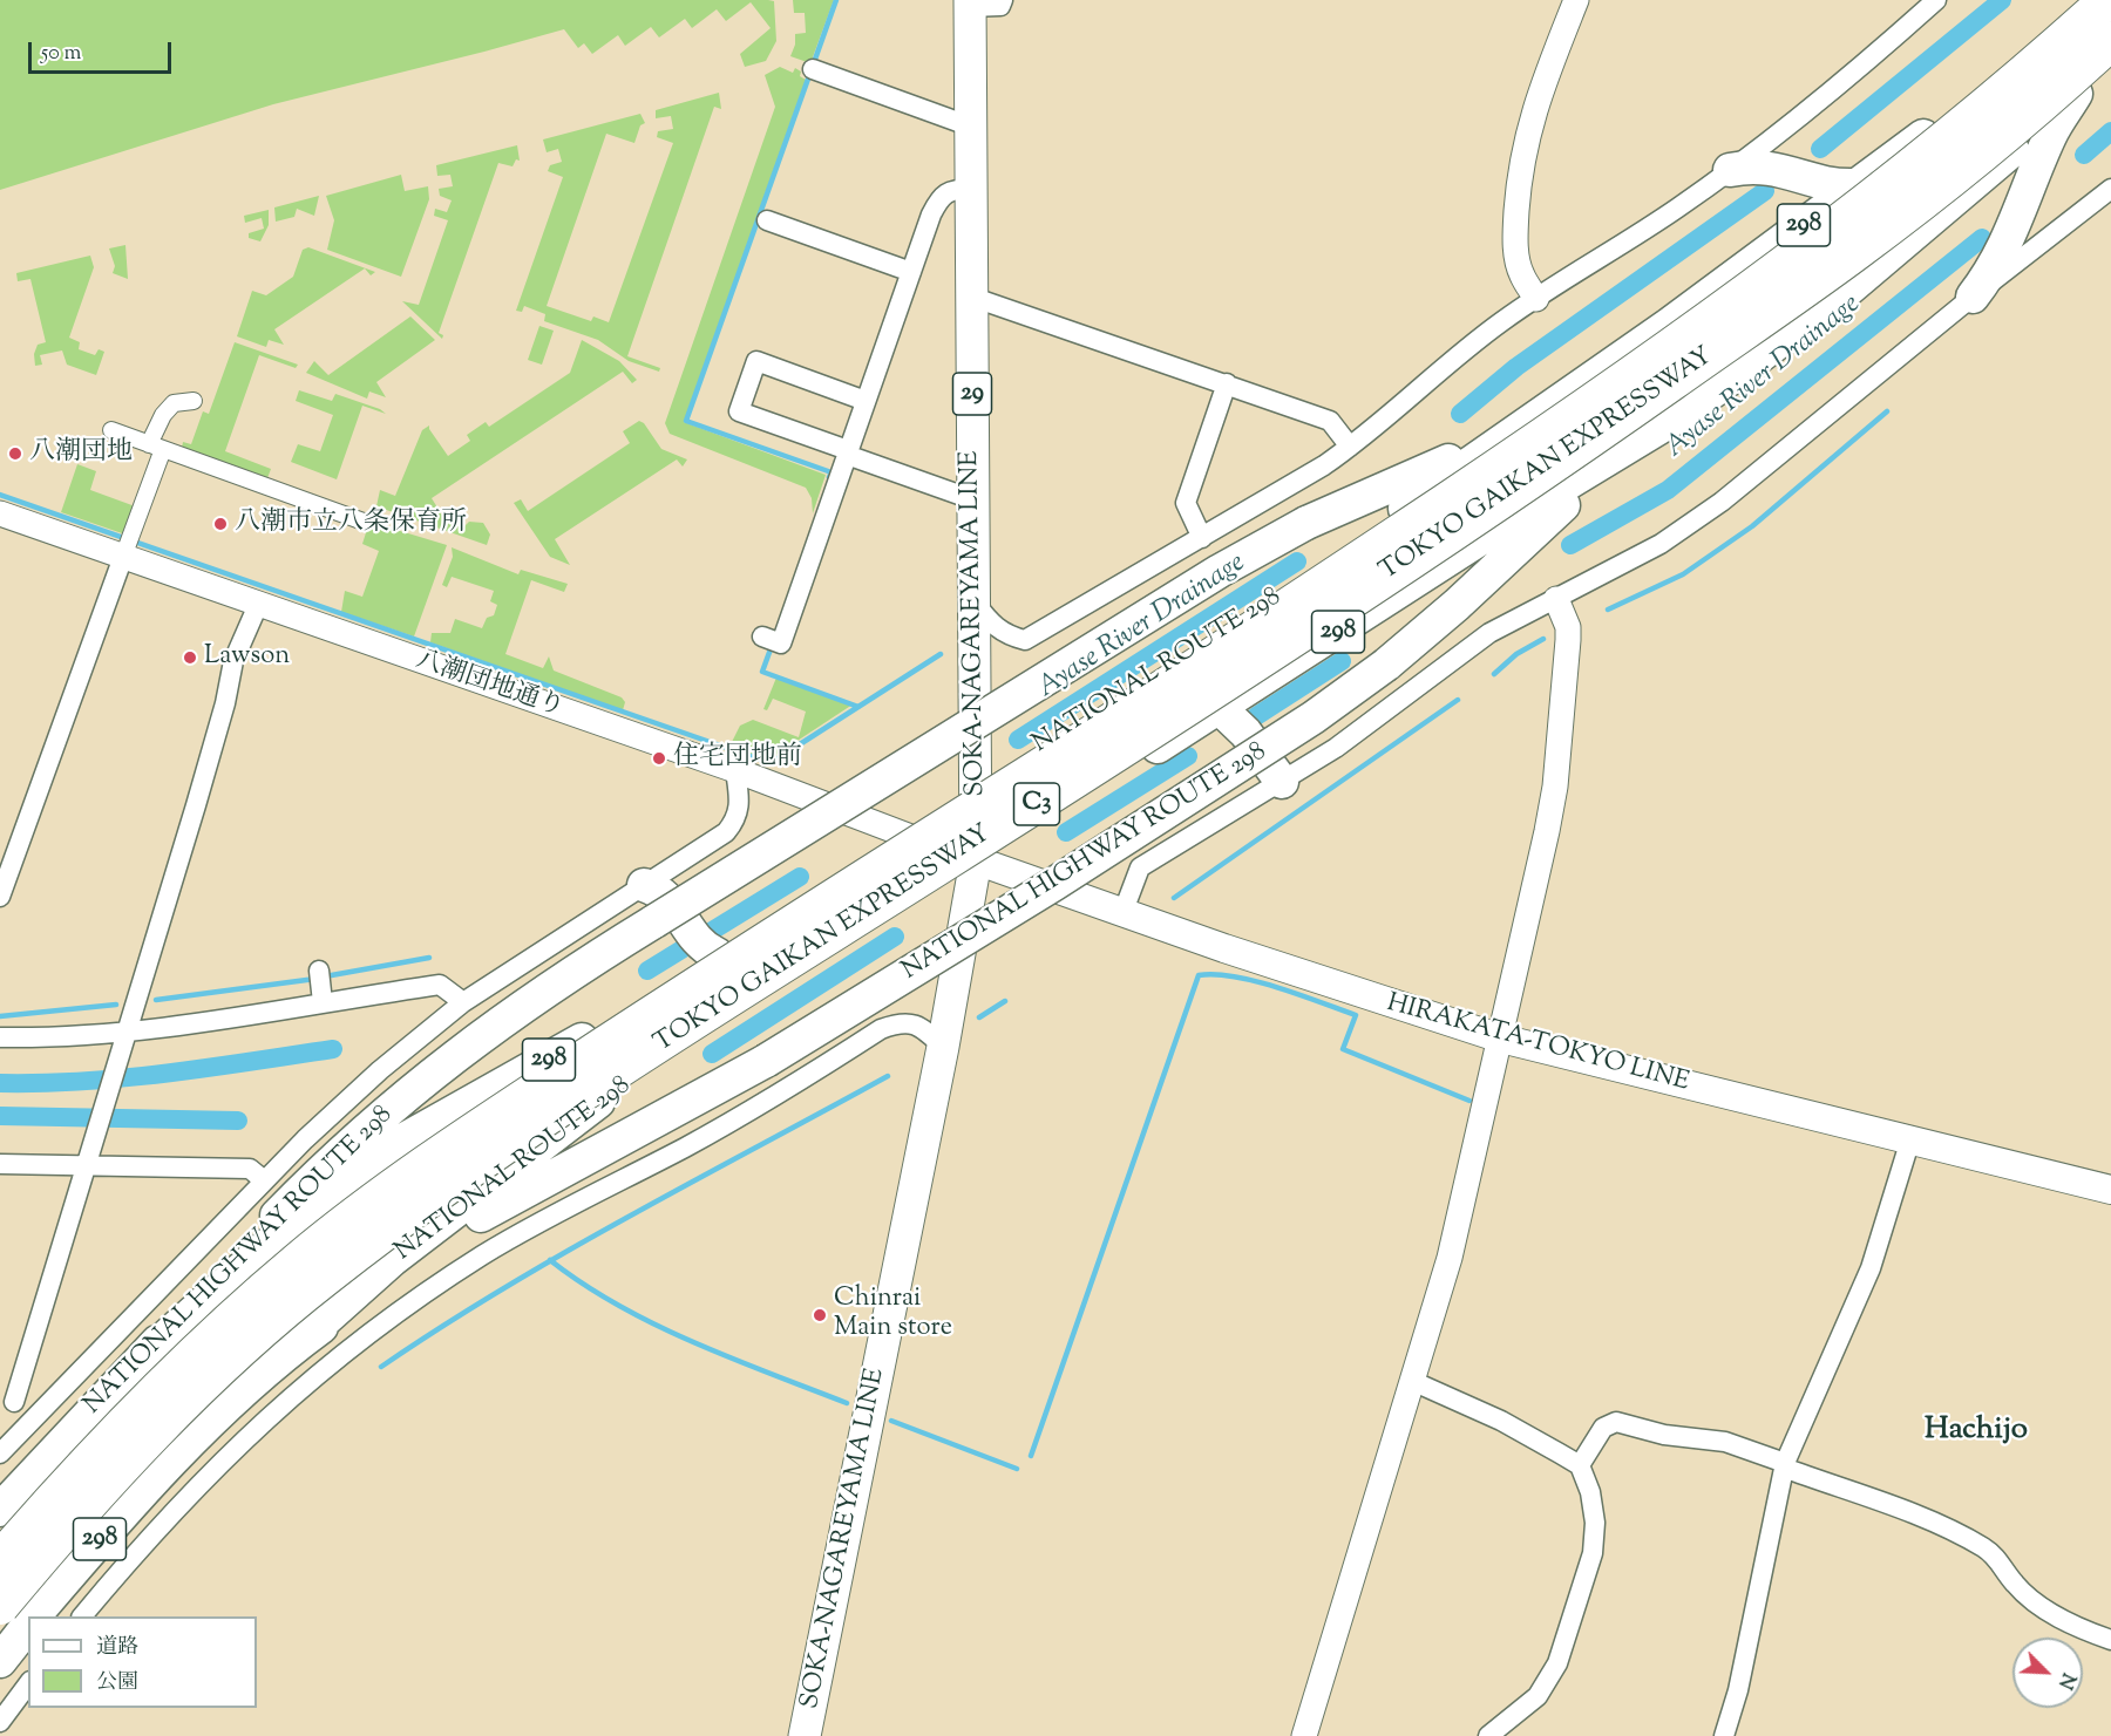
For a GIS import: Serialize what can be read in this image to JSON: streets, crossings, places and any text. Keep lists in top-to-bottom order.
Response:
{
  "streets": {
    "highway": [
      "298",
      "TOKYO GAIKAN EXPRESSWAY",
      "NATIONAL ROUTE 298",
      "C3",
      "NATIONAL HIGHWAY ROUTE 298"
    ],
    "main road": ["29", "SOKA-NAGAREYAMA LINE", "HIRAKATA-TOKYO LINE"],
    "street": ["八潮団地通り"]
  },
  "crossings": [
    ["SOKA-NAGAREYAMA LINE", "NATIONAL ROUTE 298"],
    ["SOKA-NAGAREYAMA LINE", "八潮団地通り"],
    ["SOKA-NAGAREYAMA LINE", "HIRAKATA-TOKYO LINE"],
    ["NATIONAL ROUTE 298", "八潮団地通り"],
    ["NATIONAL ROUTE 298", "NATIONAL HIGHWAY ROUTE 298"],
    ["NATIONAL ROUTE 298", "HIRAKATA-TOKYO LINE"],
    ["八潮団地通り", "HIRAKATA-TOKYO LINE"]
  ],
  "districts": ["Hachijo"],
  "water": ["Ayase River Drainage"],
  "places": [
    "八潮団地",
    "八潮市立八条保育所",
    "Lawson",
    "住宅団地前",
    "Chinrai Main store"
  ],
  "legend": ["道路", "公園"],
  "scale_bar": "50 m",
  "north": "bottom right"
}
